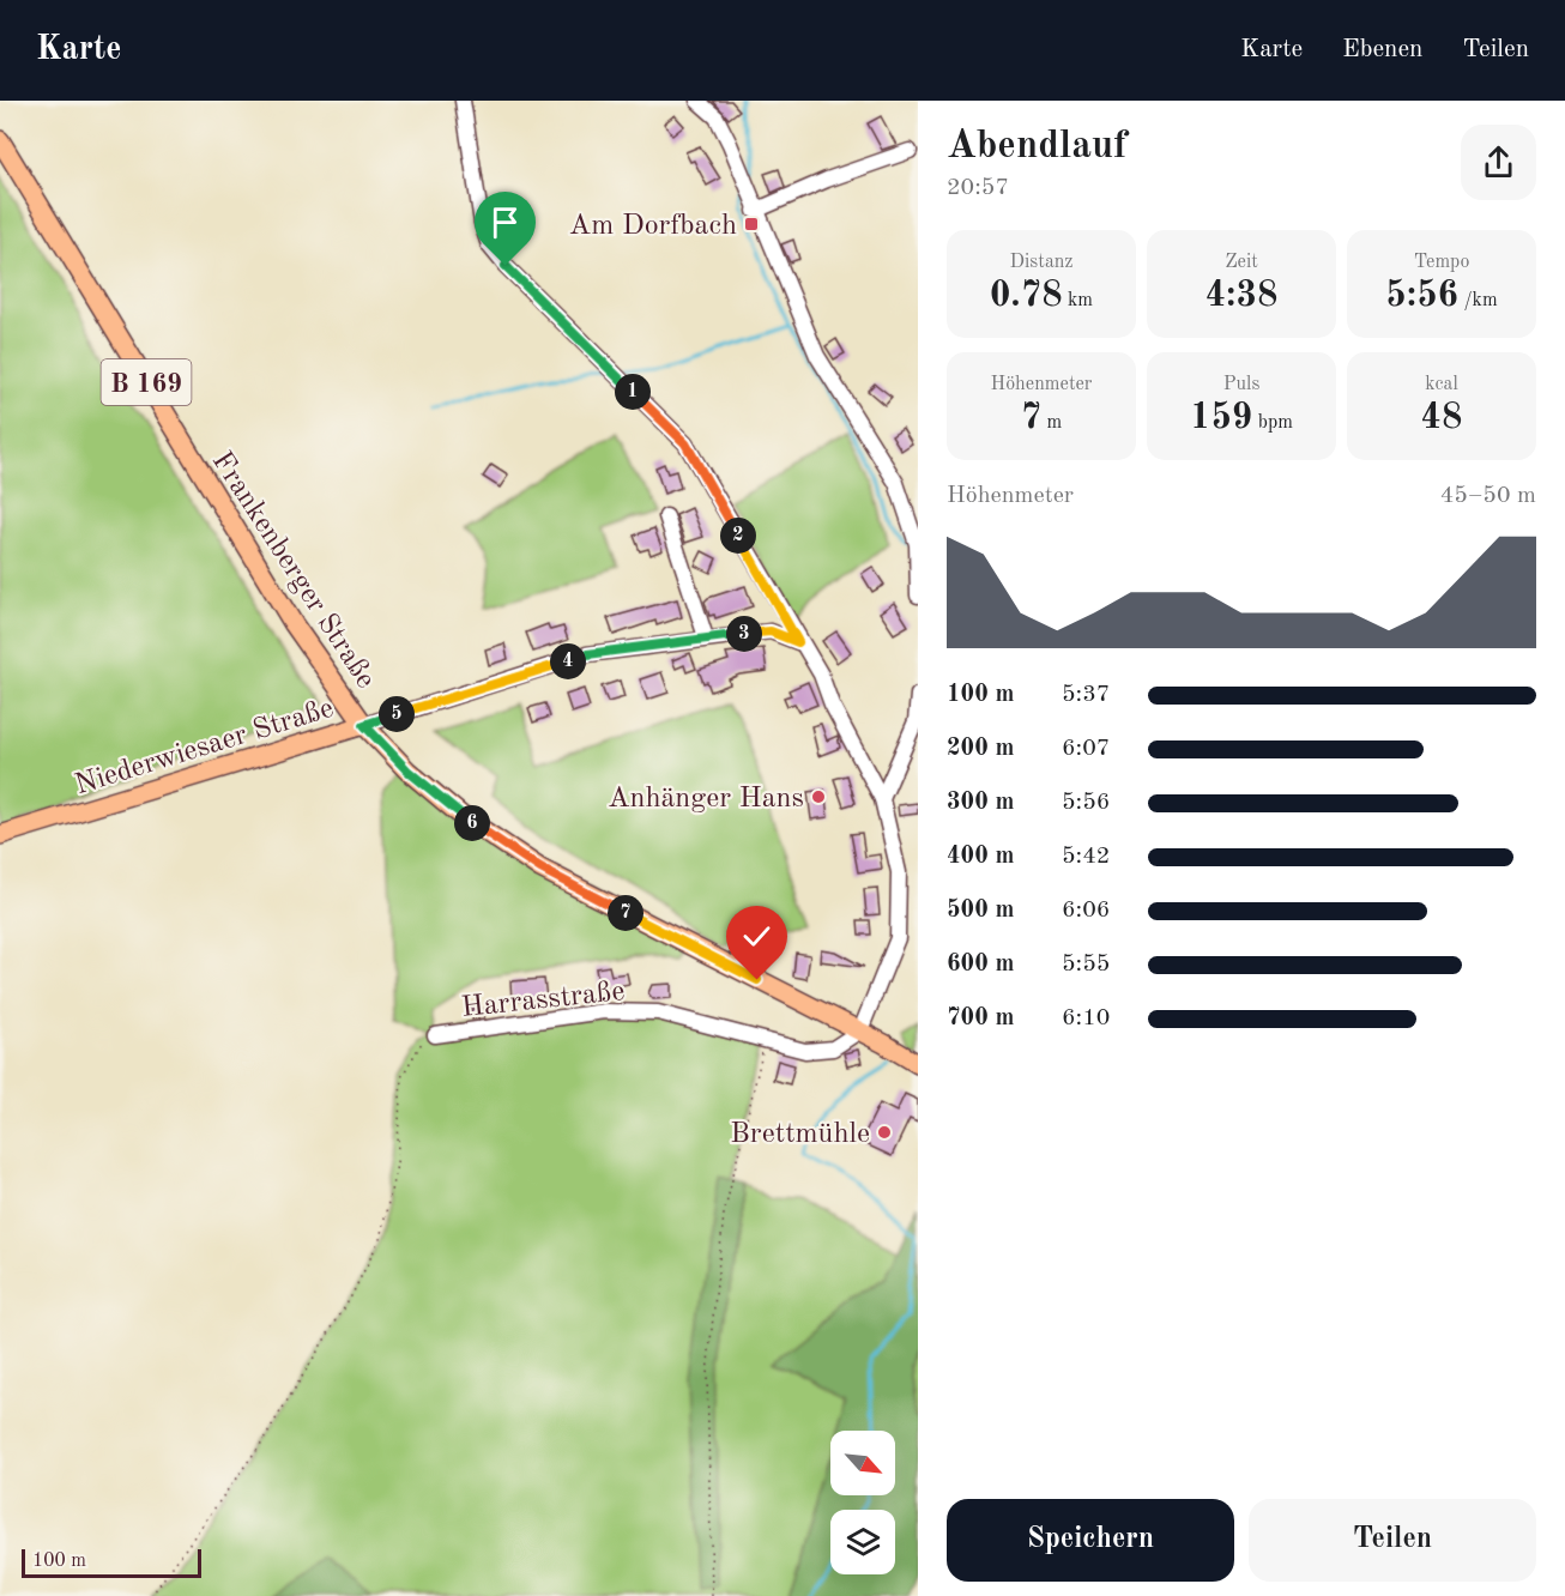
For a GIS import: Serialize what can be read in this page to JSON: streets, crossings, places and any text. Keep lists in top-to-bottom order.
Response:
{
  "streets": {
    "main road": ["B 169", "Frankenberger Straße", "Niederwiesaer Straße"],
    "street": ["Harrasstraße"]
  },
  "crossings": [
    ["Frankenberger Straße", "Niederwiesaer Straße"],
    ["Frankenberger Straße", "Harrasstraße"]
  ],
  "places": {
    "transit": ["Am Dorfbach"],
    "other": ["Anhänger Hans", "Brettmühle"]
  },
  "scale_bar": "100 m",
  "north": "bottom right",
  "page": {
    "header": "Karte",
    "nav": ["Karte", "Ebenen", "Teilen"],
    "heading": ["Abendlauf", "20:57"],
    "stats": [
      ["Distanz", "0.78 km"],
      ["Zeit", "4:38"],
      ["Tempo", "5:56 /km"],
      ["Höhenmeter", "7 m"],
      ["Puls", "159 bpm"],
      ["kcal", "48"]
    ],
    "pins": [
      "1",
      "2",
      "3",
      "4",
      "5",
      "6",
      "7"
    ],
    "chart": ["Höhenmeter", "45–50 m"],
    "list": [
      {
        "name": "100 m",
        "note": "5:37"
      },
      {
        "name": "200 m",
        "note": "6:07"
      },
      {
        "name": "300 m",
        "note": "5:56"
      },
      {
        "name": "400 m",
        "note": "5:42"
      },
      {
        "name": "500 m",
        "note": "6:06"
      },
      {
        "name": "600 m",
        "note": "5:55"
      },
      {
        "name": "700 m",
        "note": "6:10"
      }
    ],
    "buttons": ["Speichern", "Teilen"],
    "scale": "100 m"
  }
}
